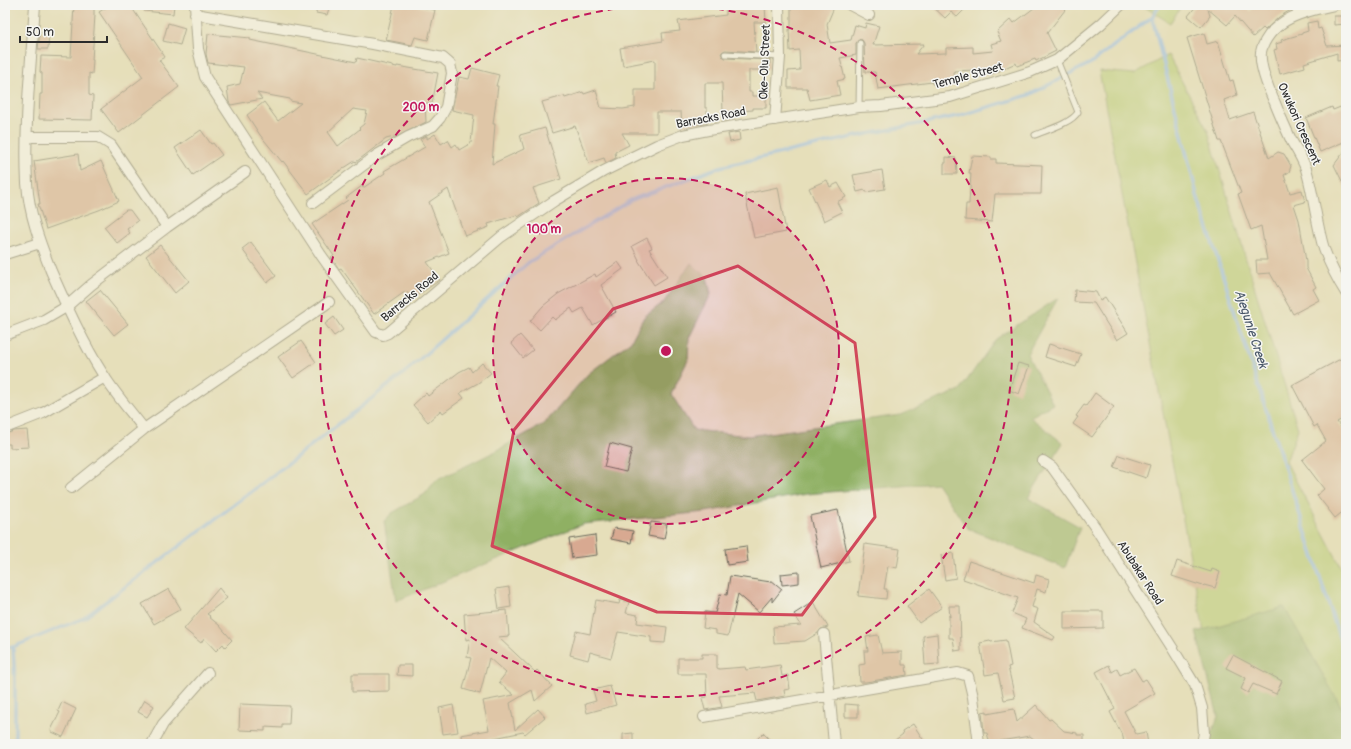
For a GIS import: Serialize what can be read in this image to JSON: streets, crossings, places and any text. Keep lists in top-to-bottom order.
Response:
{
  "streets": {
    "street": [
      "Oke-Olu Street",
      "Temple Street",
      "Barracks Road",
      "Owukori Crescent",
      "Abubakar Road"
    ]
  },
  "crossings": [
    ["Oke-Olu Street", "Temple Street"],
    ["Oke-Olu Street", "Barracks Road"],
    ["Temple Street", "Barracks Road"]
  ],
  "water": ["Ajegunle Creek"],
  "scale_bar": "50 m",
  "rings": ["200 m", "100 m"]
}
